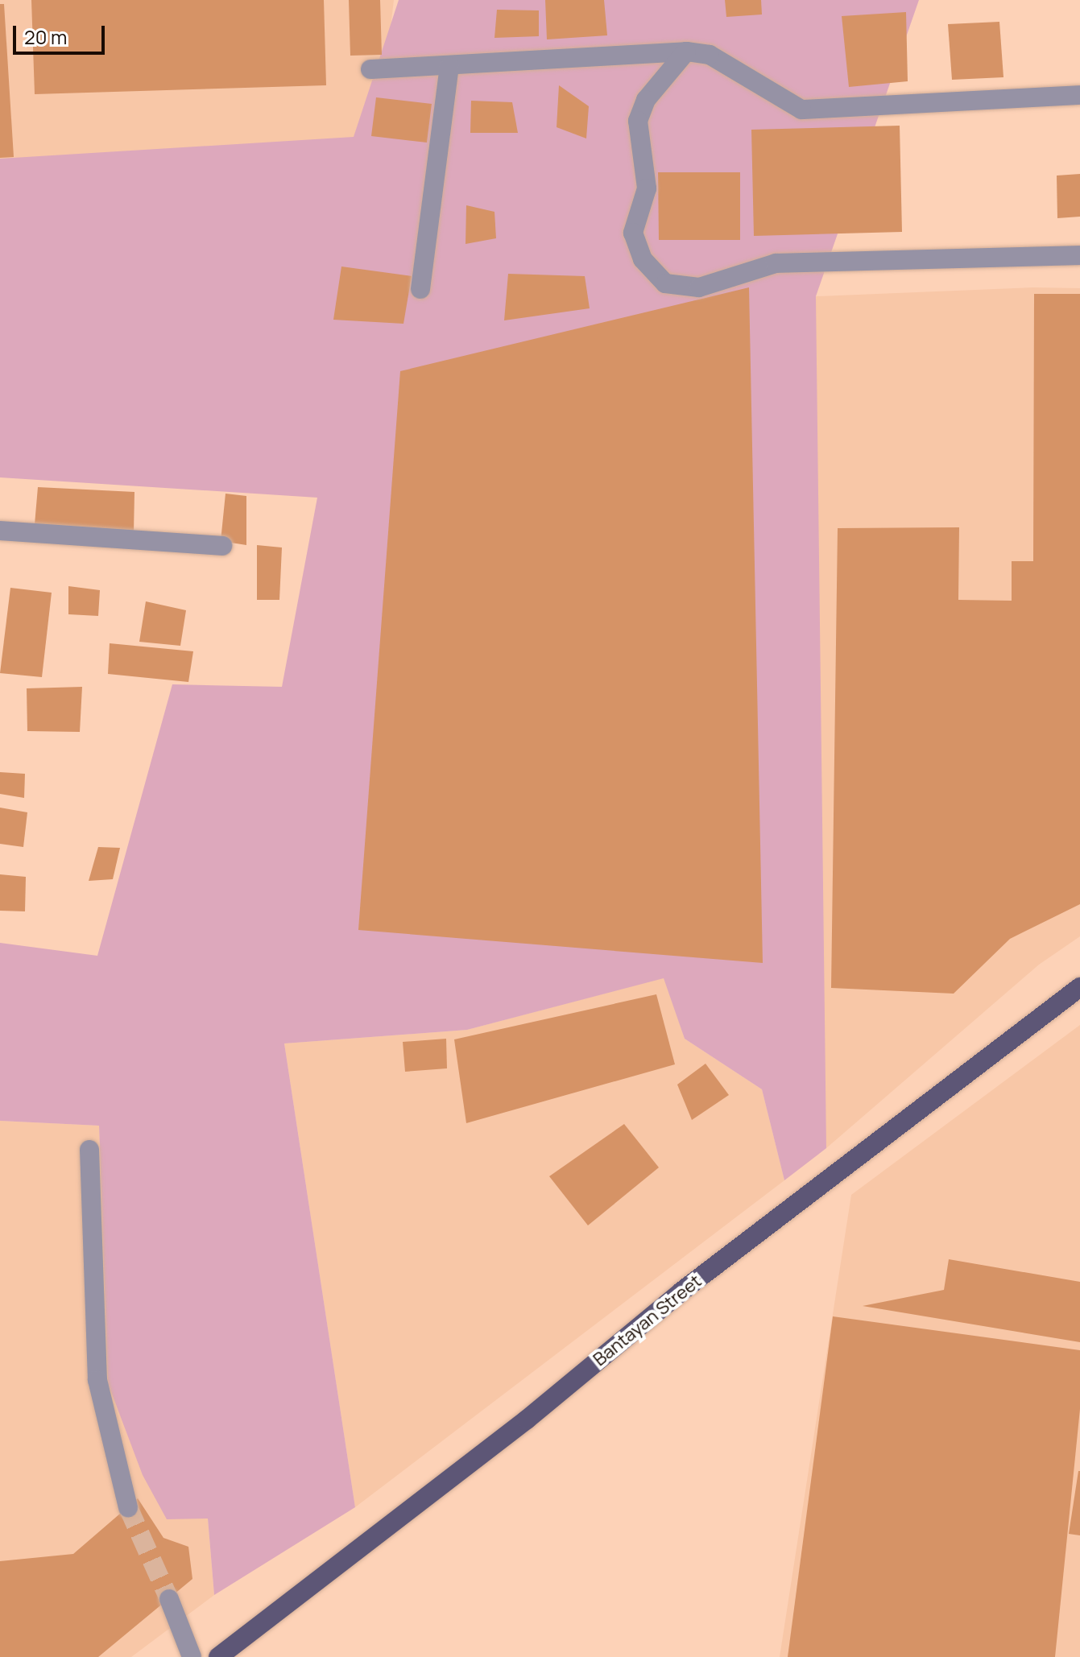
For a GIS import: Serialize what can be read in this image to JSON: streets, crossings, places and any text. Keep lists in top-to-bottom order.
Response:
{
  "streets": {
    "main road": ["Bantayan Street"]
  },
  "scale_bar": "20 m"
}
